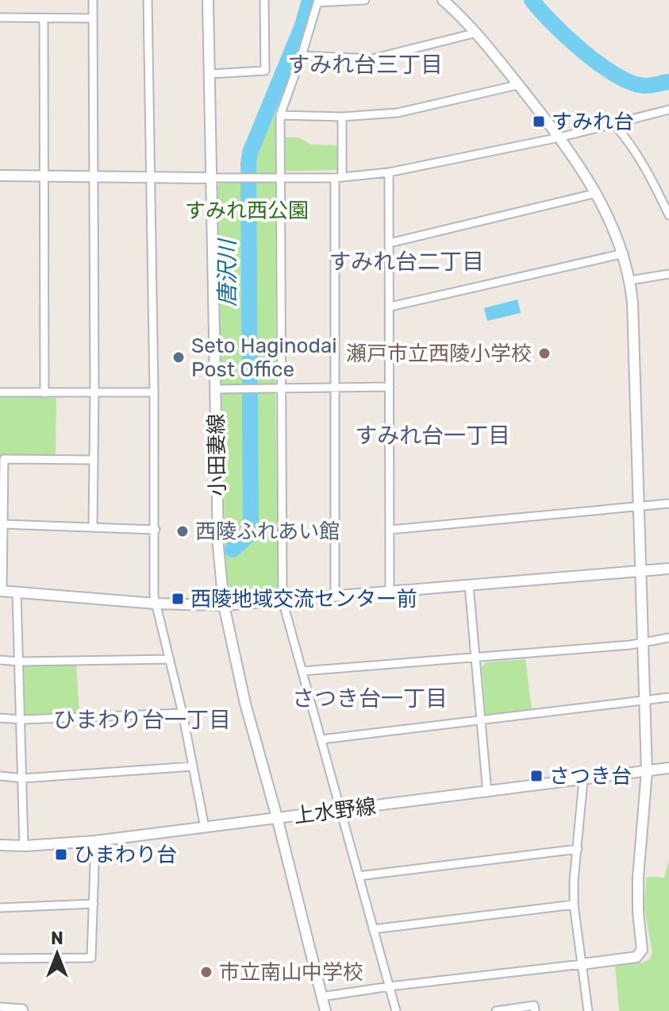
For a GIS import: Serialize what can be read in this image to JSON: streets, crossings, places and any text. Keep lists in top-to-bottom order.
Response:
{
  "streets": {
    "street": ["小田妻線", "上水野線"]
  },
  "crossings": [
    ["小田妻線", "上水野線"]
  ],
  "districts": [
    "すみれ台三丁目",
    "すみれ台二丁目",
    "すみれ台一丁目",
    "さつき台一丁目",
    "ひまわり台一丁目"
  ],
  "water": ["唐沢川"],
  "parks": ["すみれ西公園"],
  "places": {
    "transit": [
      "すみれ台",
      "西陵地域交流センター前",
      "さつき台",
      "ひまわり台"
    ],
    "other": [
      "瀬戸市立西陵小学校",
      "Seto Haginodai Post Office",
      "西陵ふれあい館",
      "市立南山中学校"
    ]
  },
  "north": "top"
}
